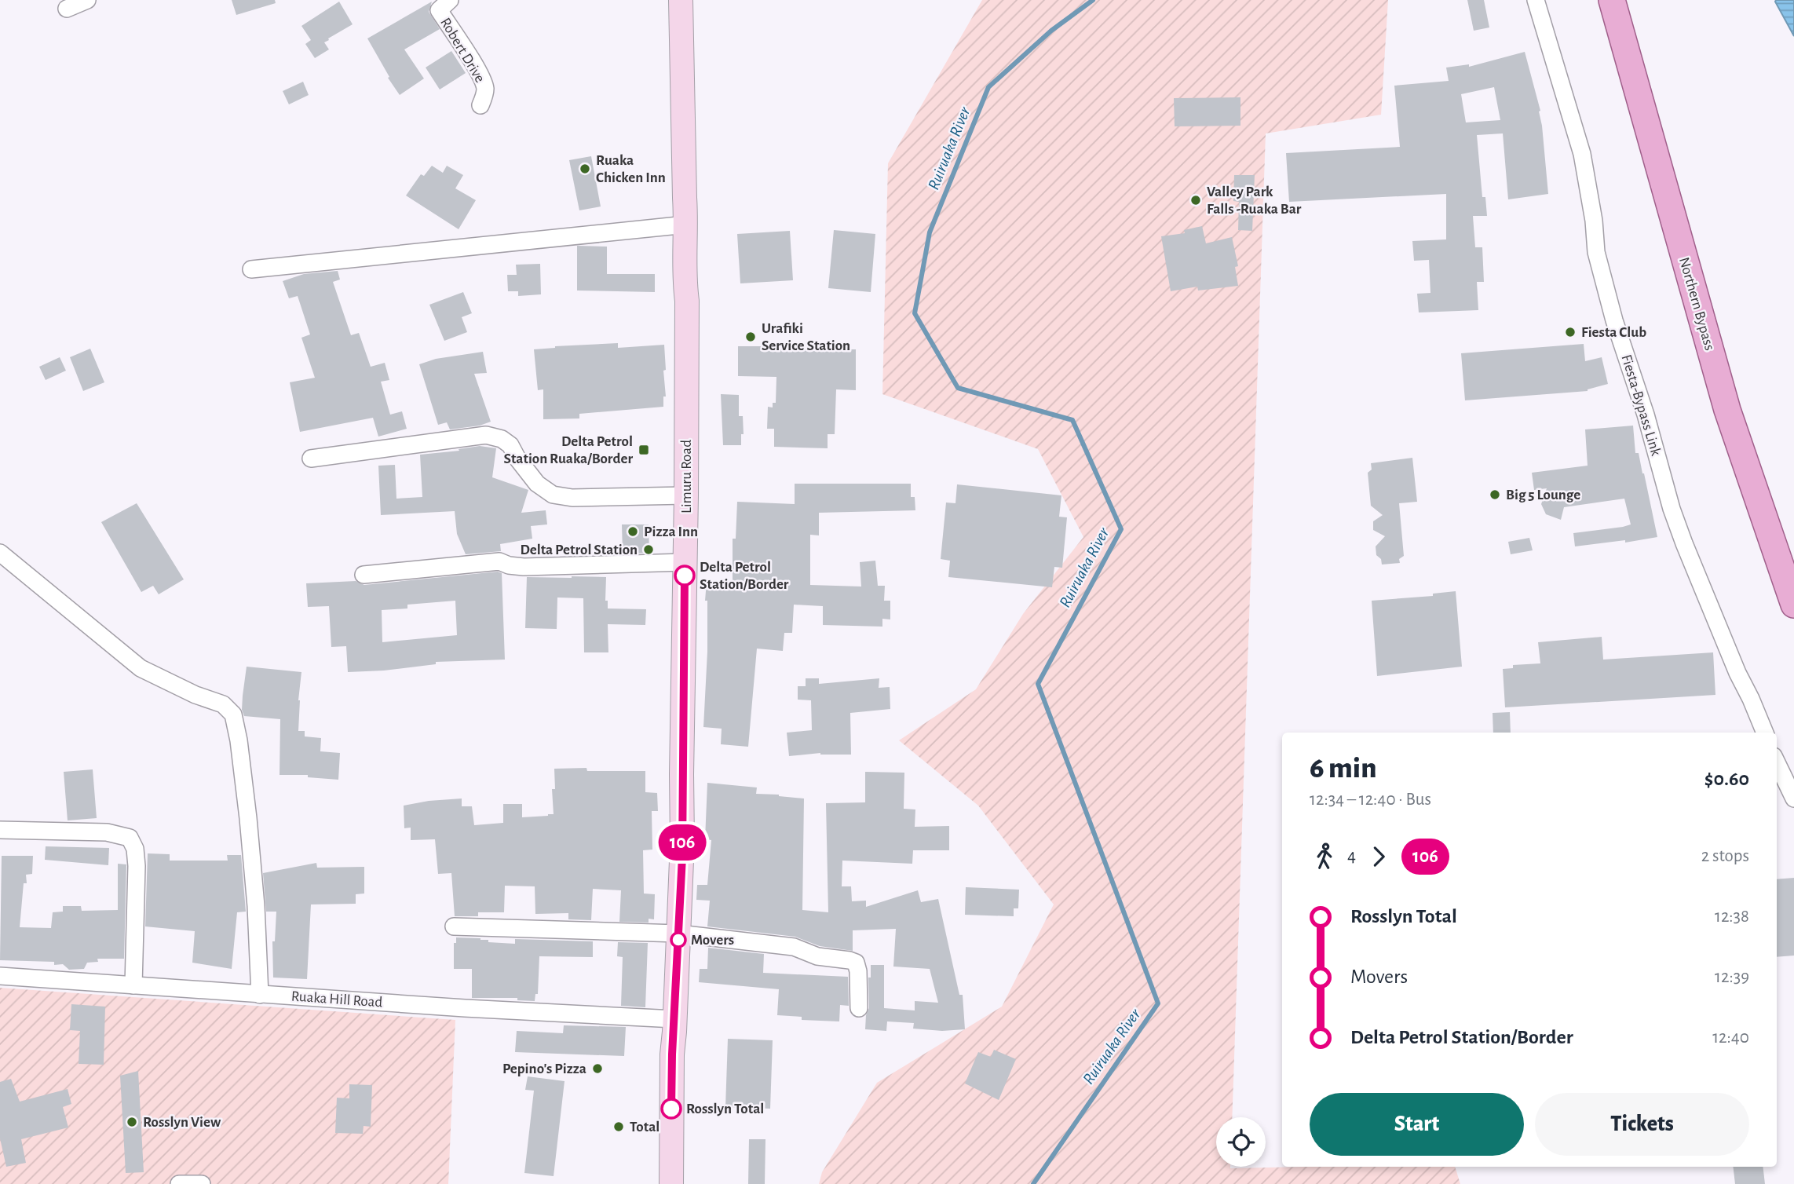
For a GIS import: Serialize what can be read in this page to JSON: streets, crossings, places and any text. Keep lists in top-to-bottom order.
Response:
{
  "streets": {
    "main road": ["Northern Bypass", "Limuru Road"],
    "street": ["Robert Drive", "Fiesta-Bypass Link", "Ruaka Hill Road"]
  },
  "crossings": [
    ["Limuru Road", "Ruaka Hill Road"]
  ],
  "water": ["Ruiruaka River"],
  "places": {
    "other": [
      "Ruaka Chicken Inn",
      "Valley Park Falls -Ruaka Bar",
      "Fiesta Club",
      "Urafiki Service Station",
      "Big 5 Lounge",
      "Pizza Inn",
      "Delta Petrol Station",
      "Delta Petrol Station/Border",
      "Movers",
      "Pepino's Pizza",
      "Rosslyn Total",
      "Rosslyn View",
      "Total"
    ],
    "transit": ["Delta Petrol Station Ruaka/Border"]
  },
  "lines": ["bus line 106"],
  "page": {
    "on_map": "106",
    "heading": ["6 min", "12:34 – 12:40 · Bus", "$0.60"],
    "legs": ["4", "106", "2 stops"],
    "list": [
      {
        "name": "Rosslyn Total",
        "value": "12:38"
      },
      {
        "name": "Movers",
        "value": "12:39"
      },
      {
        "name": "Delta Petrol Station/Border",
        "value": "12:40"
      }
    ],
    "buttons": ["Start", "Tickets"]
  }
}
